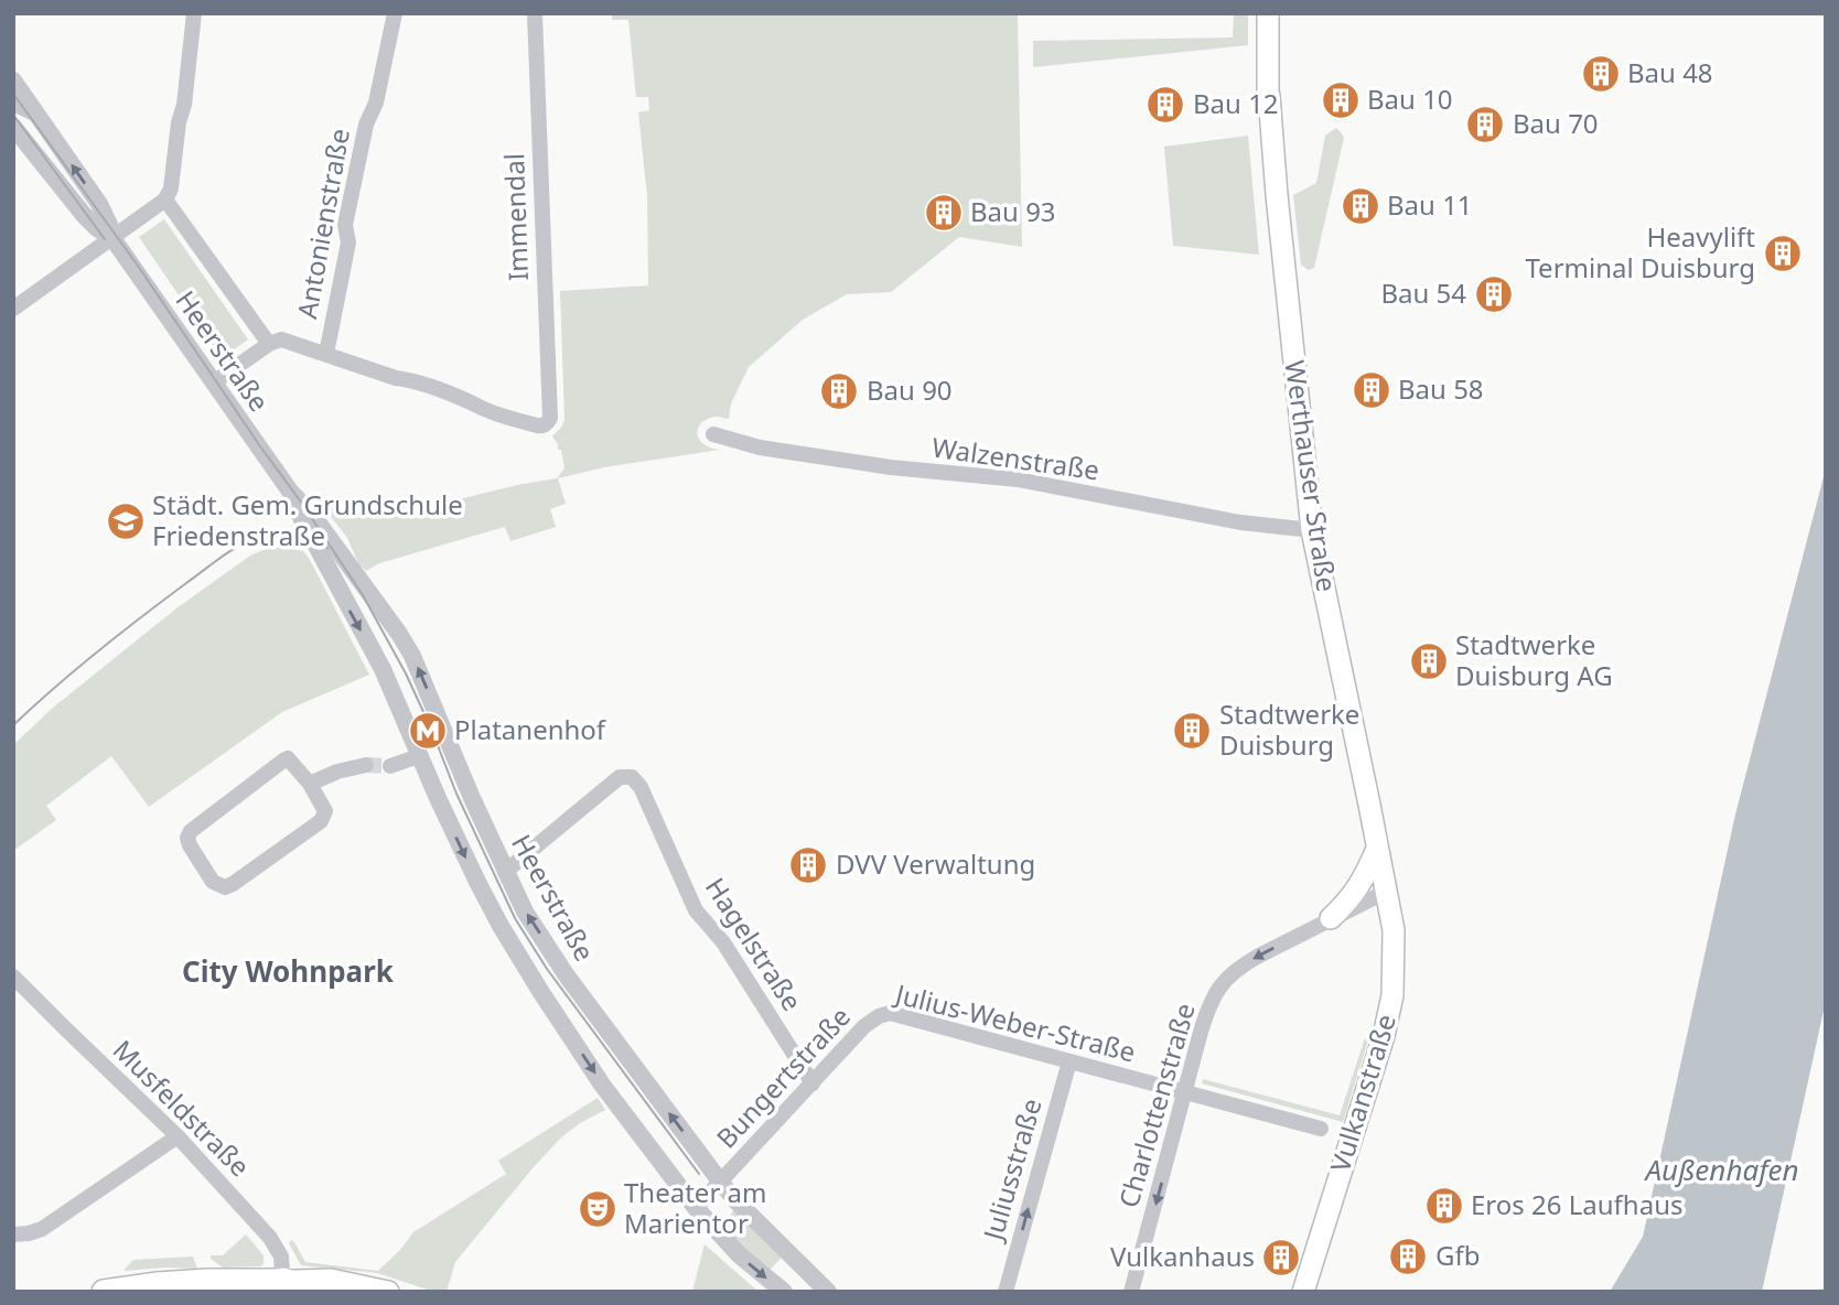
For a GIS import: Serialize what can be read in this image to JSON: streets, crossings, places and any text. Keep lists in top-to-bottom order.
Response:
{
  "streets": {
    "main road": ["Werthauser Straße", "Vulkanstraße"],
    "street": [
      "Immendal",
      "Antonienstraße",
      "Heerstraße",
      "Walzenstraße",
      "Hagelstraße",
      "Julius-Weber-Straße",
      "Bungertstraße",
      "Charlottenstraße",
      "Musfeldstraße",
      "Juliusstraße"
    ]
  },
  "crossings": [
    ["Immendal", "Antonienstraße"],
    ["Heerstraße", "Hagelstraße"],
    ["Heerstraße", "Bungertstraße"],
    ["Walzenstraße", "Werthauser Straße"],
    ["Werthauser Straße", "Vulkanstraße"],
    ["Werthauser Straße", "Charlottenstraße"],
    ["Hagelstraße", "Bungertstraße"],
    ["Julius-Weber-Straße", "Bungertstraße"],
    ["Julius-Weber-Straße", "Charlottenstraße"],
    ["Julius-Weber-Straße", "Juliusstraße"],
    ["Vulkanstraße", "Charlottenstraße"]
  ],
  "one_way": ["Charlottenstraße", "Juliusstraße"],
  "districts": ["City Wohnpark"],
  "water": ["Außenhafen"],
  "places": {
    "building": [
      "Bau 48",
      "Bau 10",
      "Bau 12",
      "Bau 70",
      "Bau 11",
      "Bau 93",
      "Heavylift Terminal Duisburg",
      "Bau 54",
      "Bau 58",
      "Bau 90",
      "Stadtwerke Duisburg AG",
      "Stadtwerke Duisburg",
      "DVV Verwaltung",
      "Eros 26 Laufhaus",
      "Gfb",
      "Vulkanhaus"
    ],
    "school or university": ["Städt. Gem. Grundschule Friedenstraße"],
    "metro station": ["Platanenhof"],
    "theatre": ["Theater am Marientor"]
  }
}
